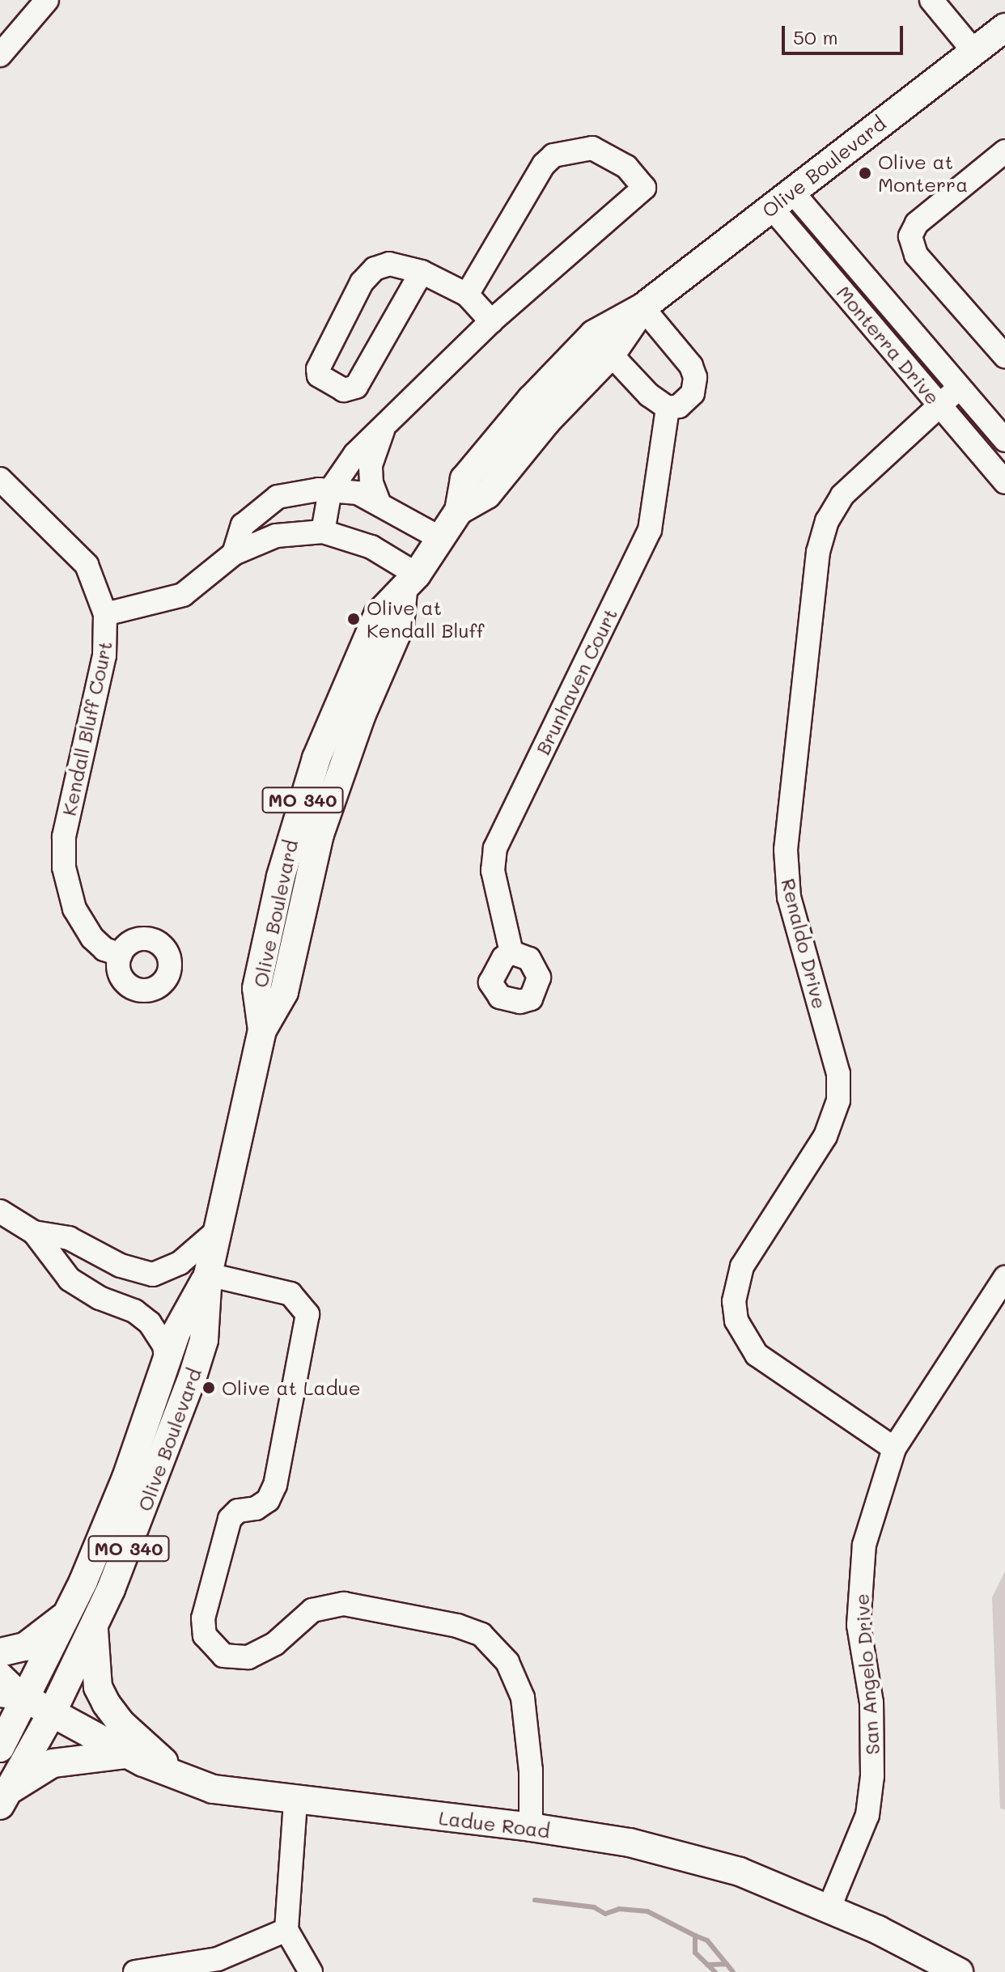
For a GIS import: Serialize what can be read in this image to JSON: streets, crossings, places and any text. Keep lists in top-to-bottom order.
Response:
{
  "streets": {
    "main road": ["Olive Boulevard", "MO 340", "Ladue Road"],
    "street": [
      "Monterra Drive",
      "Brunhaven Court",
      "Kendall Bluff Court",
      "Renaldo Drive",
      "San Angelo Drive"
    ]
  },
  "crossings": [
    ["Olive Boulevard", "Monterra Drive"],
    ["Olive Boulevard", "Ladue Road"],
    ["Monterra Drive", "Renaldo Drive"],
    ["Renaldo Drive", "San Angelo Drive"],
    ["San Angelo Drive", "Ladue Road"]
  ],
  "places": ["Olive at Monterra", "Olive at Kendall Bluff", "Olive at Ladue"],
  "scale_bar": "50 m"
}
